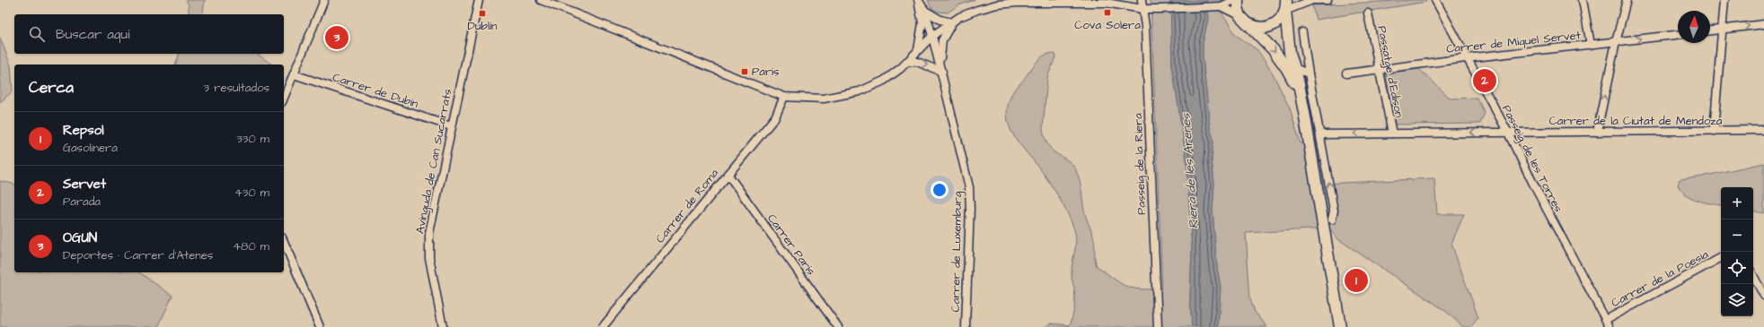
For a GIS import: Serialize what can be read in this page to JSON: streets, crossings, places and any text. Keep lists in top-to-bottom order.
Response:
{
  "streets": {
    "street": [
      "Carrer de Miquel Servet",
      "Passatge d'Edison",
      "Carrer de Dubín",
      "Carrer de la Ciutat de Mendoza",
      "Passeig de les Torres",
      "Avinguda de Can Sucarrats",
      "Passeig de la Riera",
      "Carrer de Roma",
      "Carrer París",
      "Carrer de Luxemburg",
      "Carrer de la Poesia"
    ]
  },
  "crossings": [
    ["Carrer de Miquel Servet", "Passatge d'Edison"],
    ["Carrer de Miquel Servet", "Passeig de les Torres"],
    ["Passatge d'Edison", "Carrer de la Ciutat de Mendoza"],
    ["Carrer de Dubín", "Avinguda de Can Sucarrats"],
    ["Carrer de la Ciutat de Mendoza", "Passeig de les Torres"],
    ["Passeig de les Torres", "Carrer de la Poesia"],
    ["Carrer de Roma", "Carrer París"]
  ],
  "one_way": ["Carrer de la Ciutat de Mendoza"],
  "water": ["Riera de les Arenes"],
  "places": {
    "transit": ["Cova Solera", "Dublín", "París"]
  },
  "north": "top",
  "page": {
    "search": "Buscar aquí",
    "pins": ["3", "2", "1"],
    "heading": ["Cerca", "3 resultados"],
    "list": [
      {
        "mark": "1",
        "name": "Repsol",
        "note": "Gasolinera",
        "value": "330 m"
      },
      {
        "mark": "2",
        "name": "Servet",
        "note": "Parada",
        "value": "430 m"
      },
      {
        "mark": "3",
        "name": "OGUN",
        "note": "Deportes · Carrer d'Atenes",
        "value": "480 m"
      }
    ],
    "map_buttons": ["+", "−"]
  }
}
